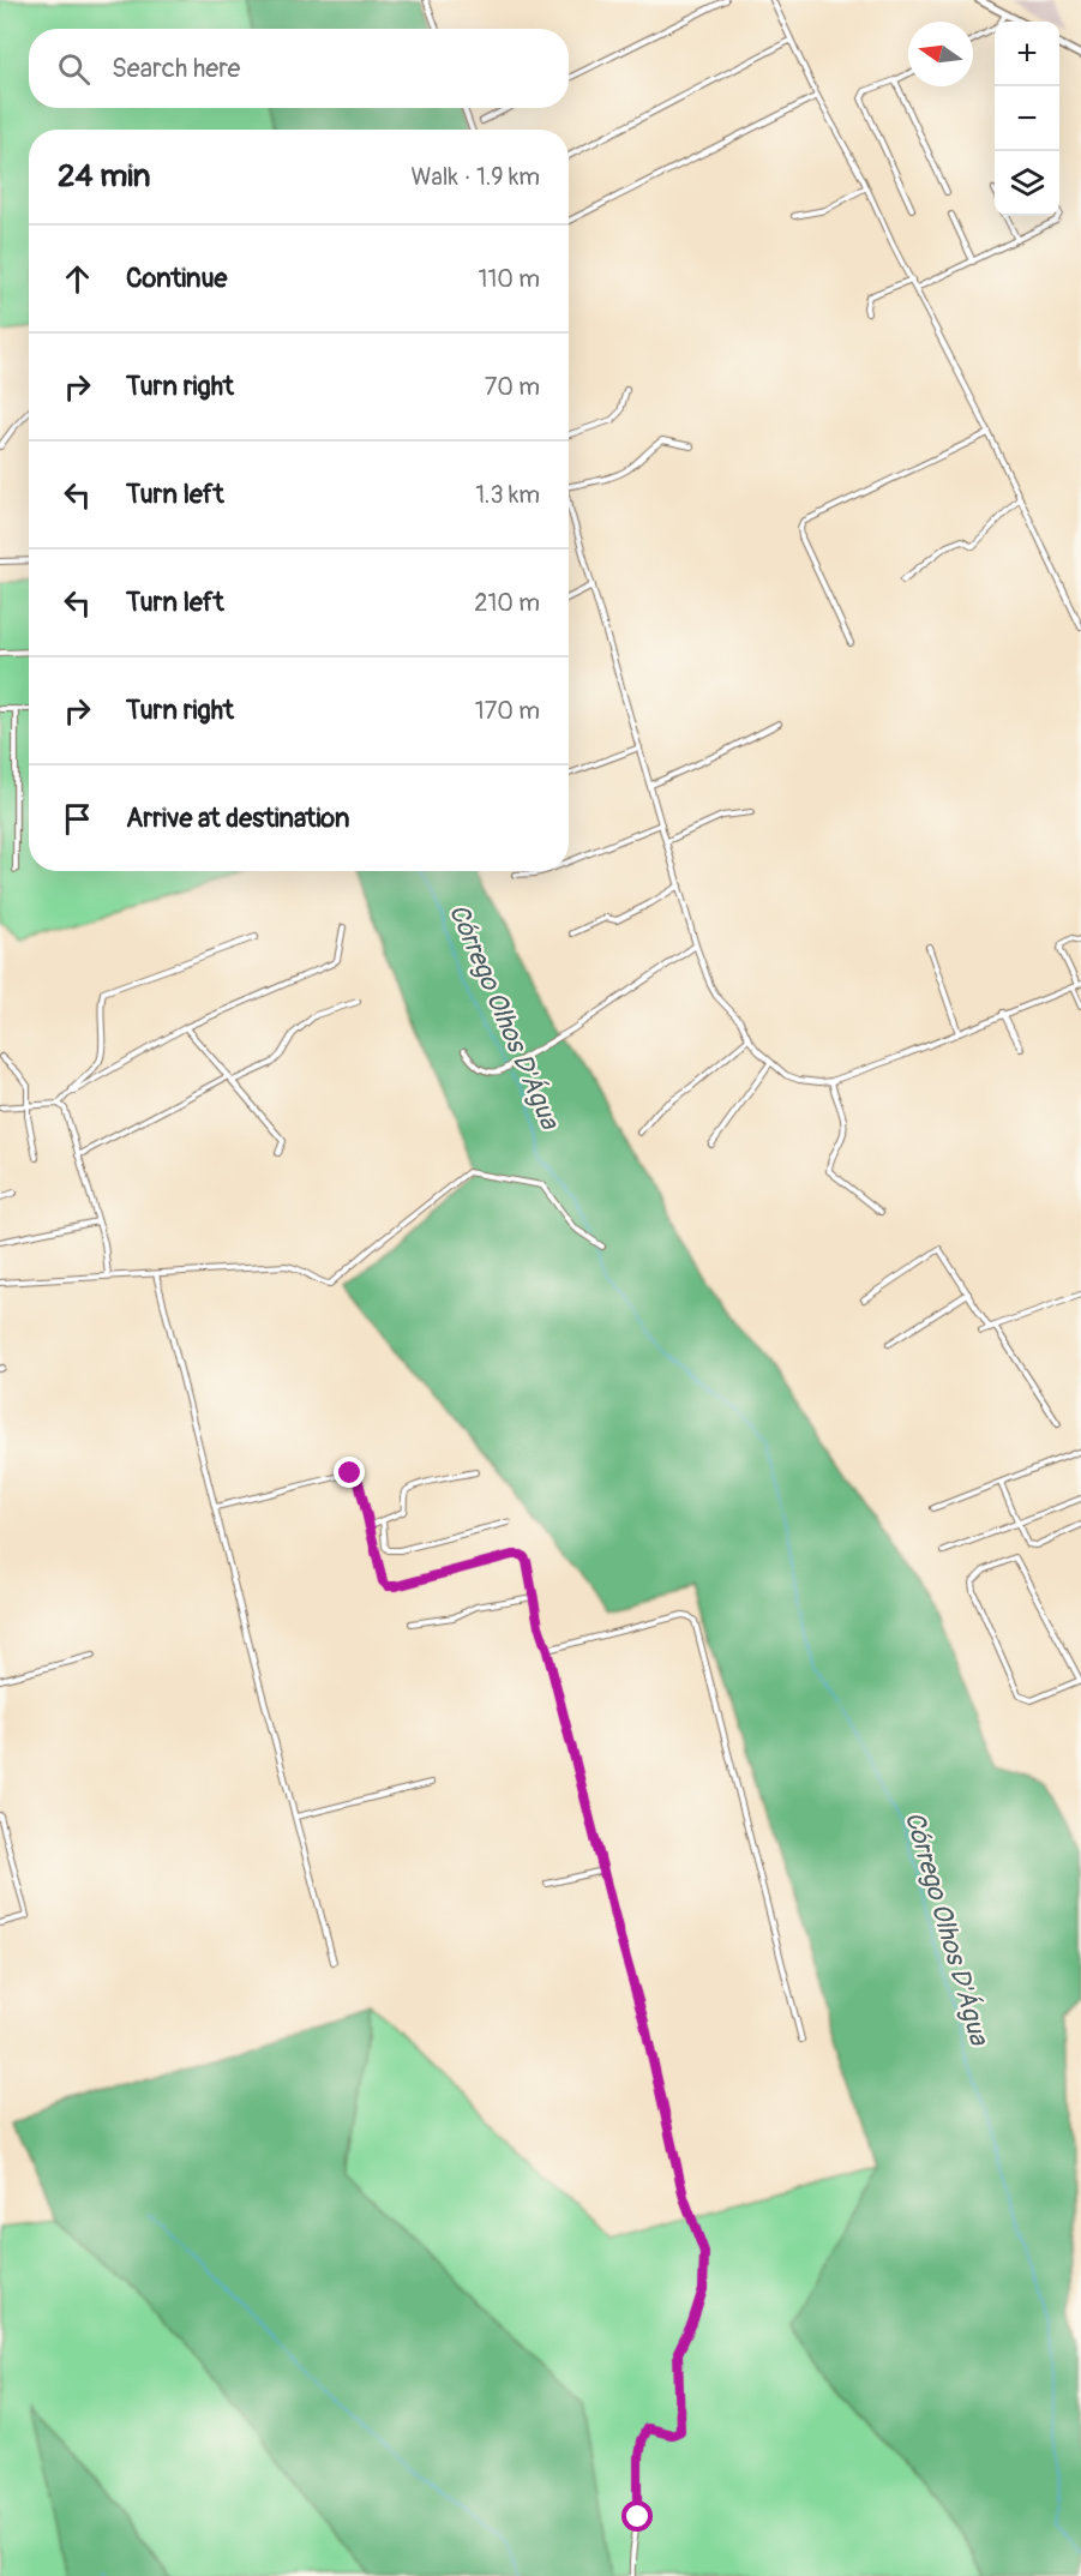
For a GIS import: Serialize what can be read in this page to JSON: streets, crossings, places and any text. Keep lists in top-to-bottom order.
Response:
{
  "water": ["Córrego Olhos D'Água"],
  "north": "left",
  "page": {
    "map_buttons": ["+", "−"],
    "search": "Search here",
    "heading": ["24 min", "Walk · 1.9 km"],
    "list": [
      ["Continue", "110 m"],
      ["Turn right", "70 m"],
      ["Turn left", "1.3 km"],
      ["Turn left", "210 m"],
      ["Turn right", "170 m"],
      "Arrive at destination"
    ]
  }
}
